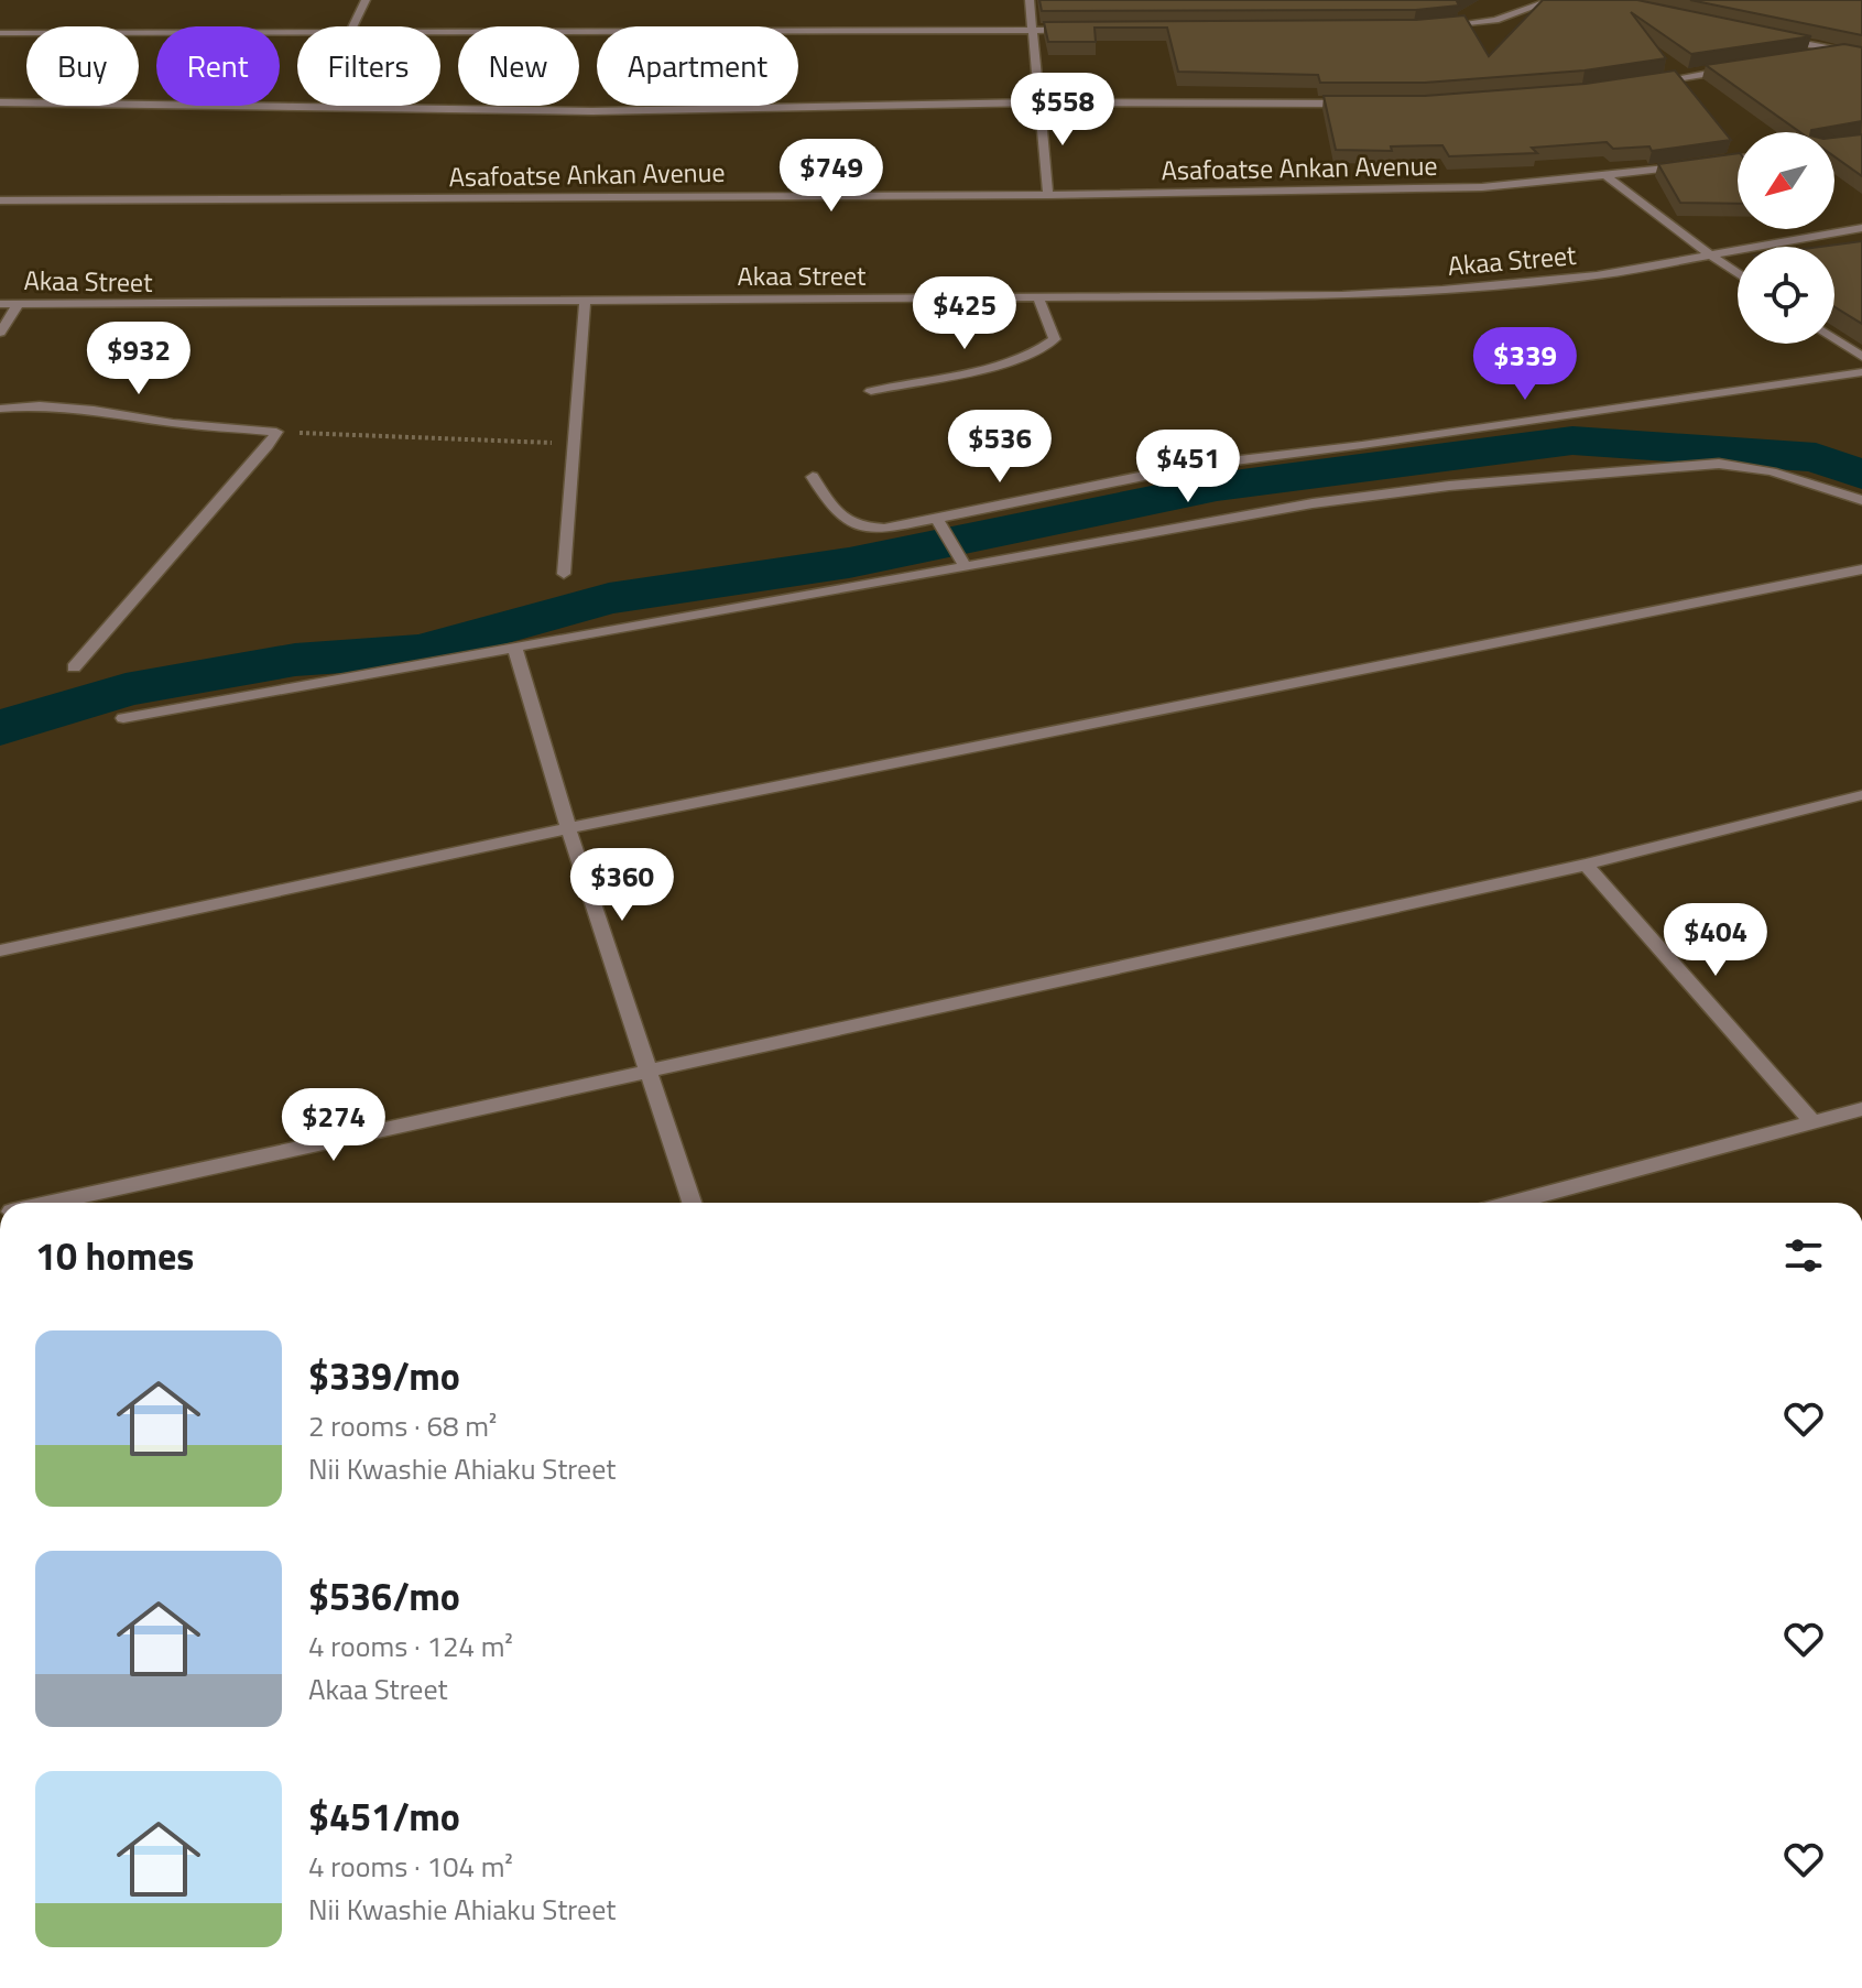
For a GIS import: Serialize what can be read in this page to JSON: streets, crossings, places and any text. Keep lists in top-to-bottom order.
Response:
{
  "streets": {
    "street": ["Asafoatse Ankan Avenue", "Akaa Street"]
  },
  "north": "bottom left",
  "page": {
    "chip": [
      "Buy",
      "Rent",
      "Filters",
      "New",
      "Apartment"
    ],
    "price": [
      "$558",
      "$749",
      "$425",
      "$932",
      "$339",
      "$536",
      "$451",
      "$360",
      "$404",
      "$274"
    ],
    "heading": "10 homes",
    "list": [
      {
        "name": "$339/mo",
        "note": "2 rooms · 68 m² · Nii Kwashie Ahiaku Street"
      },
      {
        "name": "$536/mo",
        "note": "4 rooms · 124 m² · Akaa Street"
      },
      {
        "name": "$451/mo",
        "note": "4 rooms · 104 m² · Nii Kwashie Ahiaku Street"
      }
    ]
  }
}
